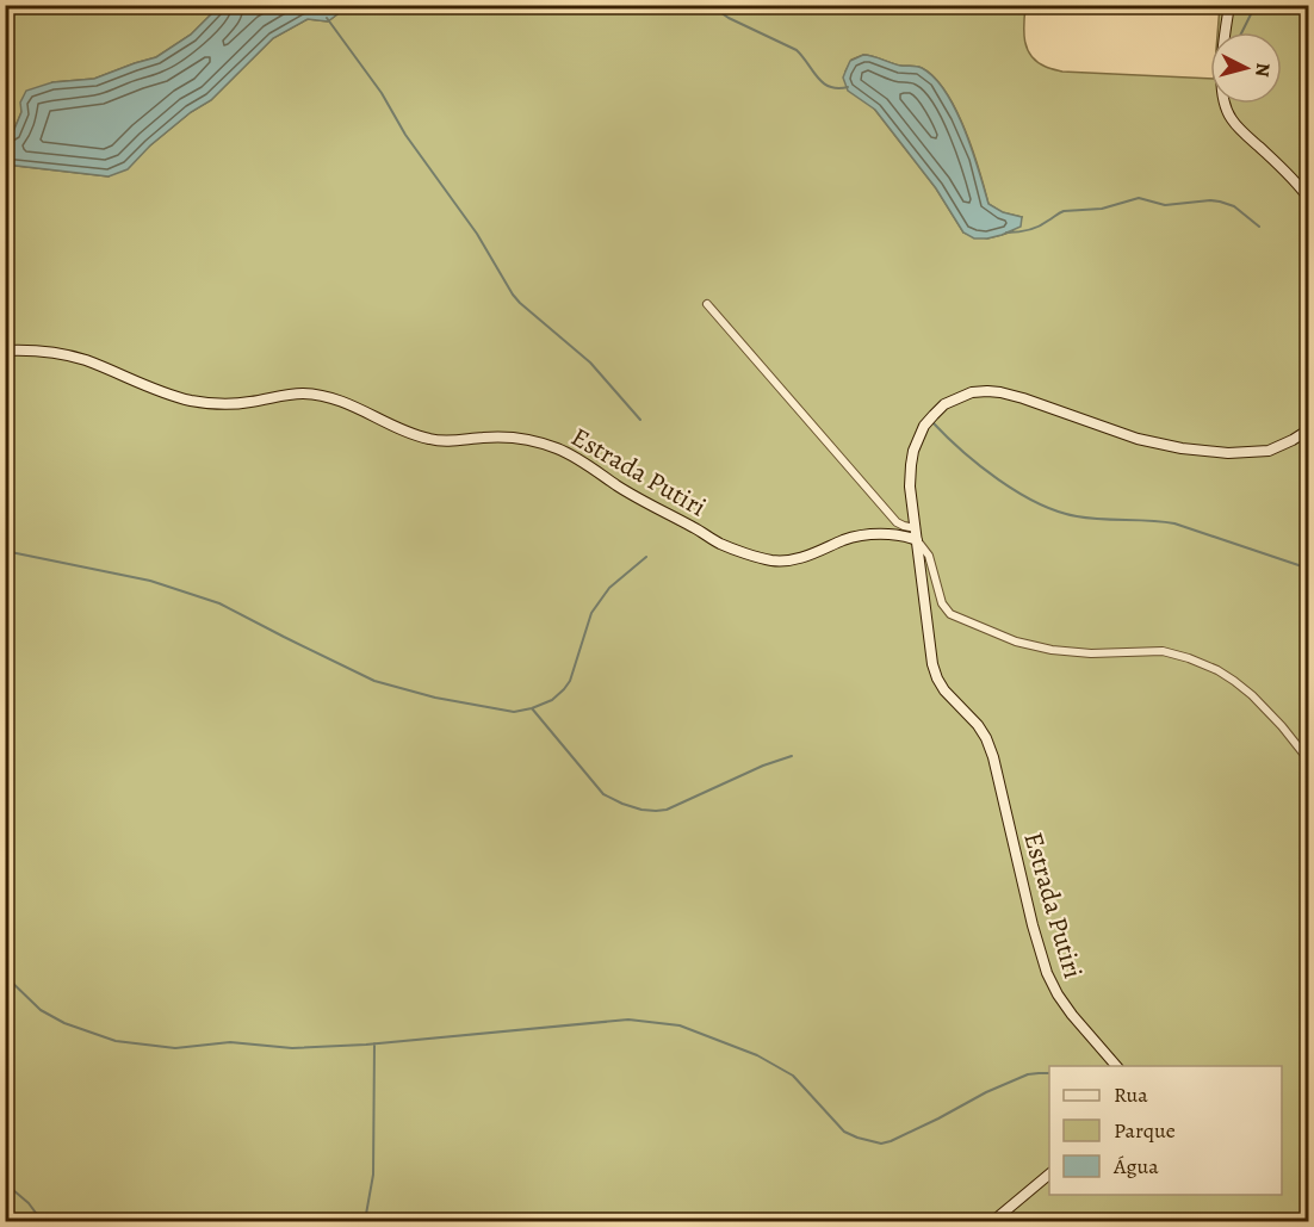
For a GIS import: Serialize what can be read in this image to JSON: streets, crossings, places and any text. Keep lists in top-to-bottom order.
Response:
{
  "streets": {
    "street": ["Estrada Putiri"]
  },
  "legend": ["Rua", "Parque", "Água"],
  "north": "right"
}
